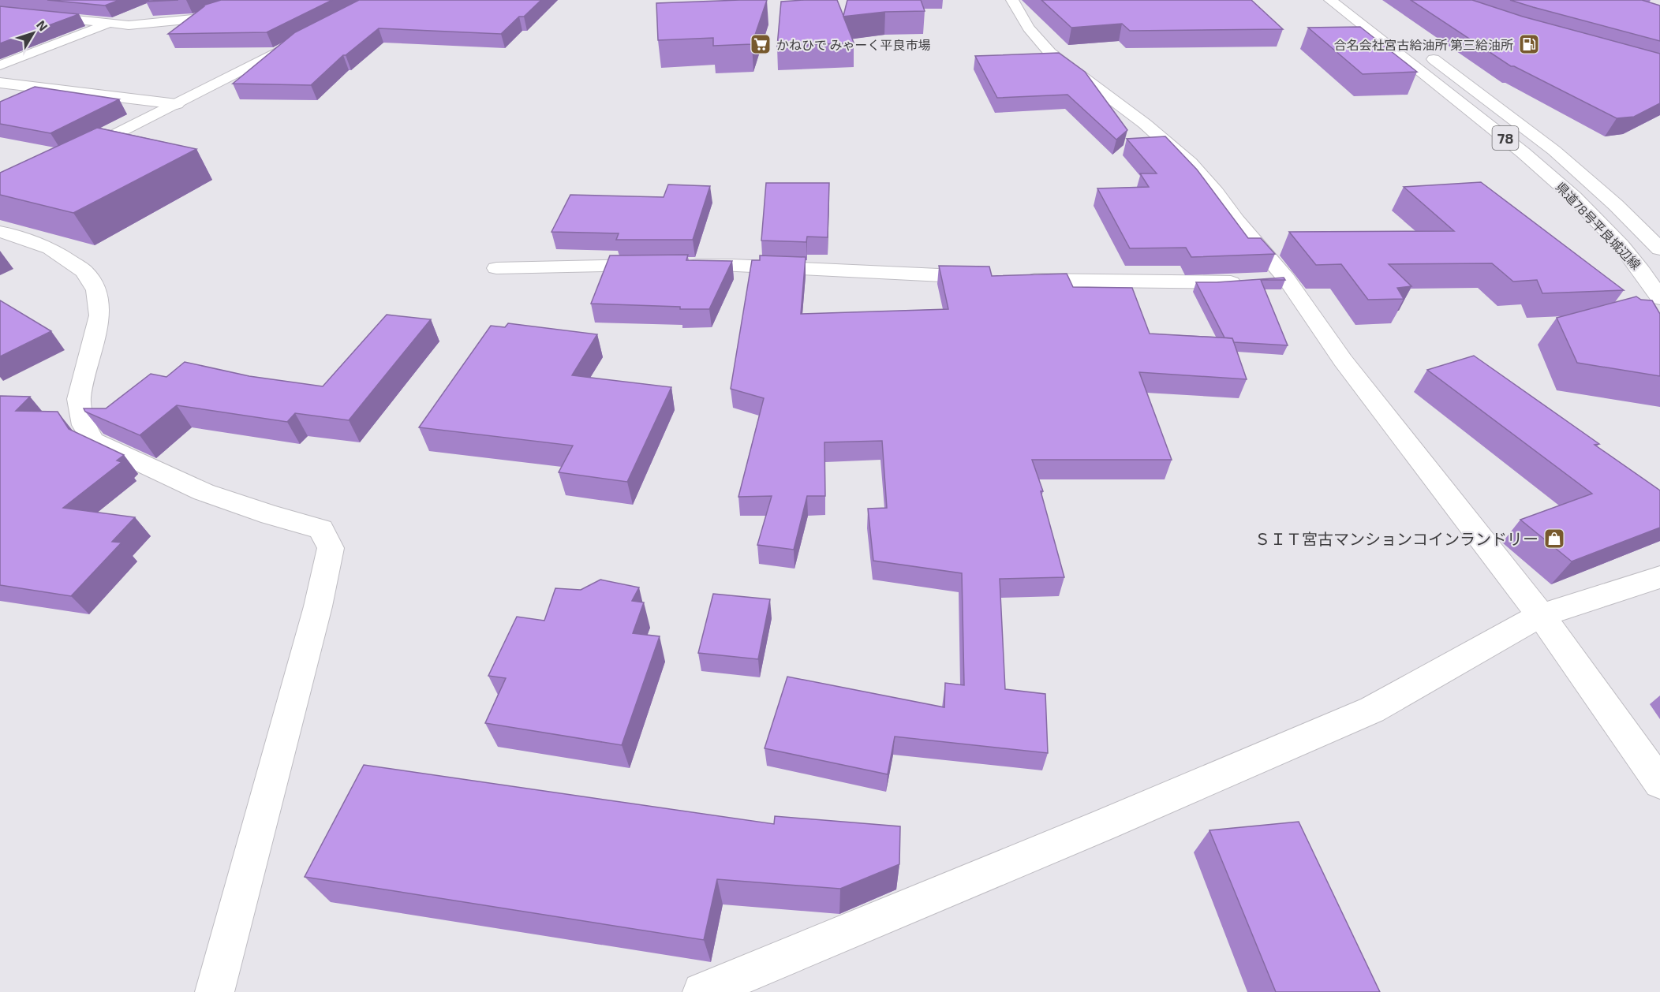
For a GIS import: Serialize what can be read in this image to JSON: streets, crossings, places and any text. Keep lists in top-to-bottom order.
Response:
{
  "streets": {
    "street": ["78", "県道78号平良城辺線"]
  },
  "places": {
    "supermarket": ["かねひで みゃーく平良市場"],
    "fuel station": ["合名会社宮古給油所 第三給油所"],
    "shop": ["ＳＩＴ宮古マンションコインランドリー"]
  },
  "north": "top right"
}
